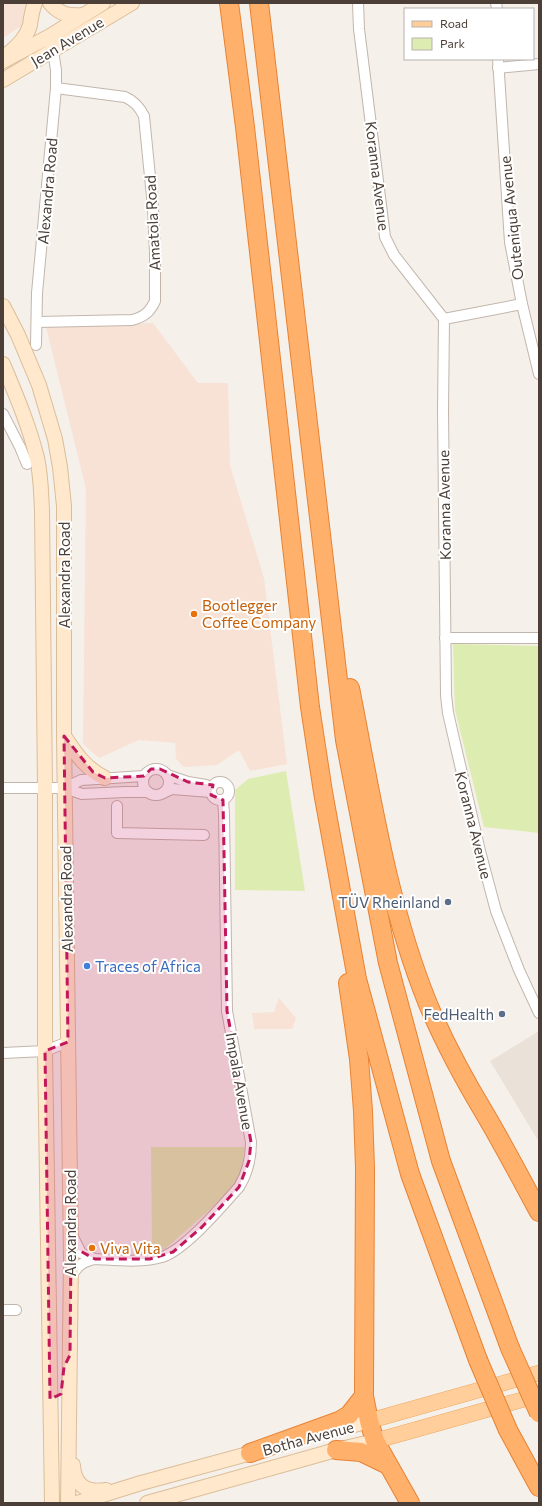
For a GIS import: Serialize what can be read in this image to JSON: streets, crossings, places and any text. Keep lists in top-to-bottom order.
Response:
{
  "streets": {
    "main road": ["Jean Avenue", "Alexandra Road", "Botha Avenue"],
    "street": [
      "Koranna Avenue",
      "Outeniqua Avenue",
      "Amatola Road",
      "Impala Avenue"
    ]
  },
  "crossings": [
    ["Jean Avenue", "Alexandra Road"],
    ["Alexandra Road", "Amatola Road"],
    ["Alexandra Road", "Impala Avenue"]
  ],
  "places": [
    "Bootlegger Coffee Company",
    "TÜV Rheinland",
    "Traces of Africa",
    "FedHealth",
    "Viva Vita"
  ],
  "legend": ["Road", "Park"]
}
